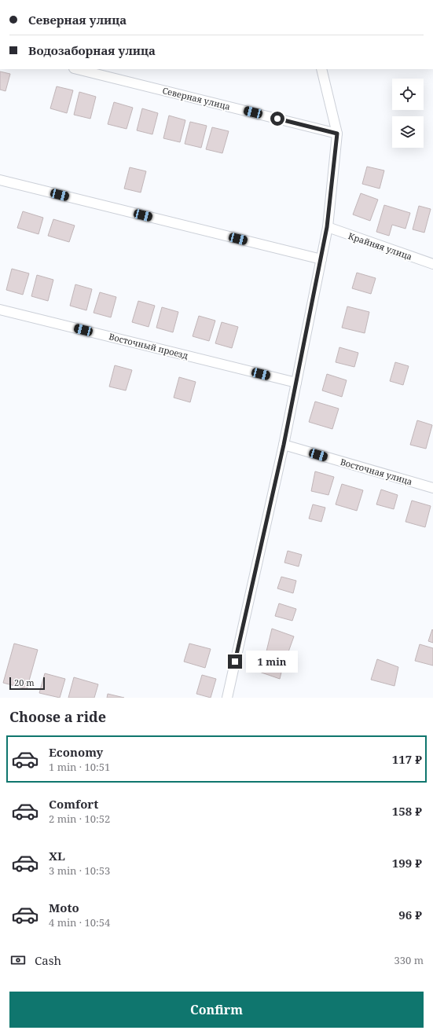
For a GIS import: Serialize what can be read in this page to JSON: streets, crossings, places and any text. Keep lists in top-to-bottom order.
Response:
{
  "streets": {
    "street": [
      "Северная улица",
      "Крайняя улица",
      "Восточный проезд",
      "Восточная улица"
    ]
  },
  "scale_bar": "20 m",
  "page": {
    "banner": ["Северная улица", "Водозаборная улица"],
    "bubble": "1 min",
    "scale": "20 m",
    "heading": "Choose a ride",
    "list": [
      {
        "name": "Economy",
        "note": "1 min · 10:51",
        "value": "117 ₽"
      },
      {
        "name": "Comfort",
        "note": "2 min · 10:52",
        "value": "158 ₽"
      },
      {
        "name": "XL",
        "note": "3 min · 10:53",
        "value": "199 ₽"
      },
      {
        "name": "Moto",
        "note": "4 min · 10:54",
        "value": "96 ₽"
      }
    ],
    "pay": ["Cash", "330 m"],
    "buttons": "Confirm"
  }
}
